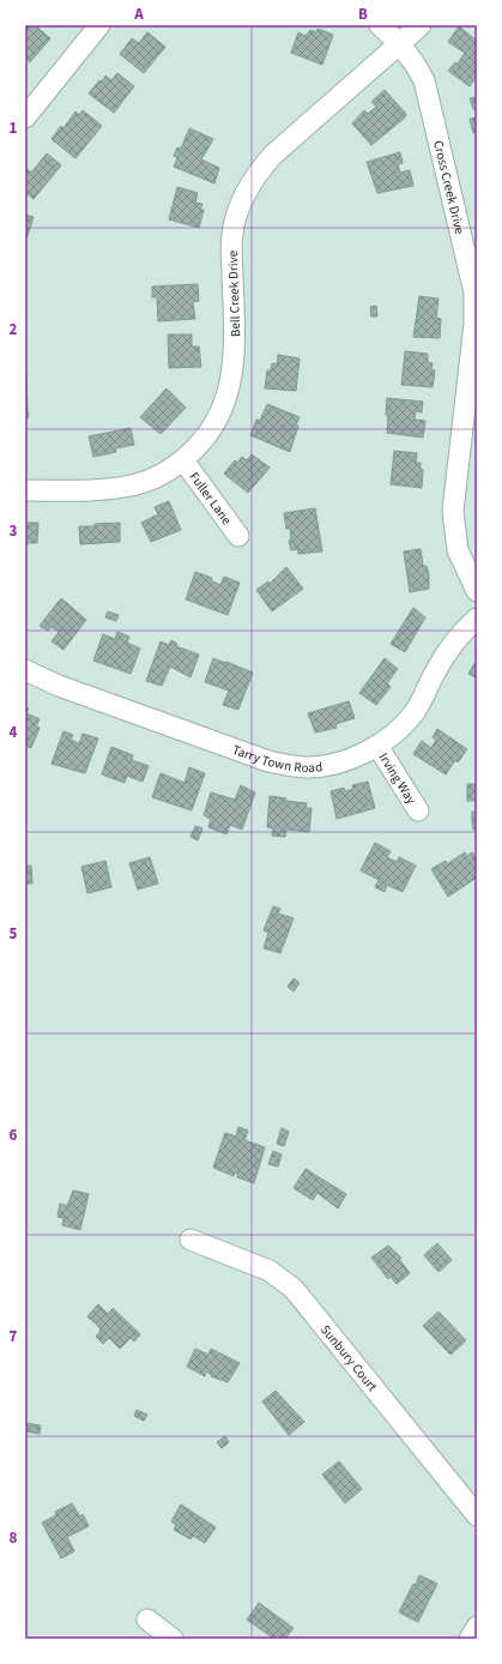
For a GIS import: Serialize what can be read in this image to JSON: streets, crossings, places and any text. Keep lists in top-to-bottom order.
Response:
{
  "streets": {
    "street": [
      "Cross Creek Drive",
      "Bell Creek Drive",
      "Fuller Lane",
      "Tarry Town Road",
      "Irving Way",
      "Sunbury Court"
    ]
  },
  "crossings": [
    ["Cross Creek Drive", "Bell Creek Drive"],
    ["Bell Creek Drive", "Fuller Lane"],
    ["Tarry Town Road", "Irving Way"]
  ],
  "grid": {
    "columns": ["A", "B"],
    "rows": [
      "1",
      "2",
      "3",
      "4",
      "5",
      "6",
      "7",
      "8"
    ]
  }
}
